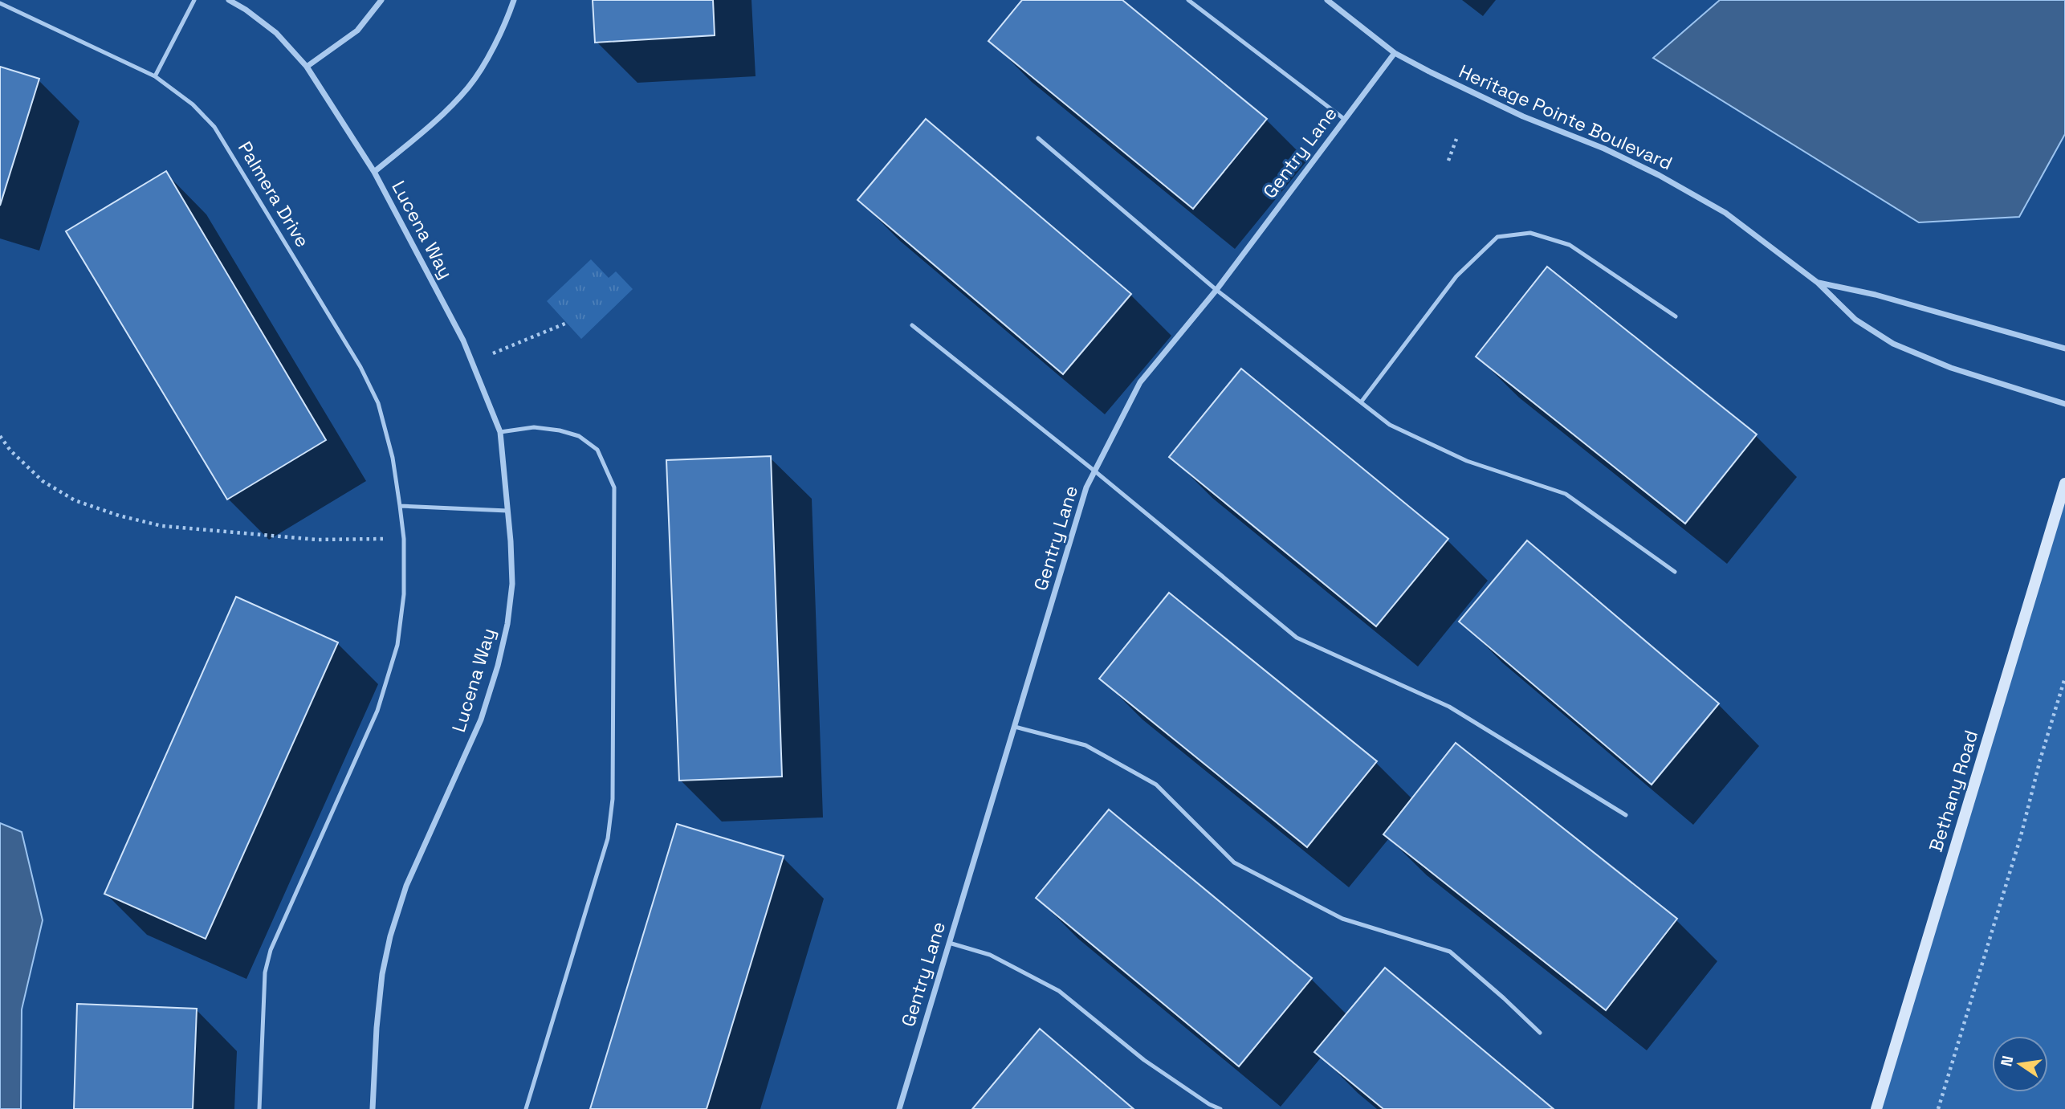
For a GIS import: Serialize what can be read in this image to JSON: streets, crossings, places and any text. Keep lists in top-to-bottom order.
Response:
{
  "streets": {
    "main road": ["Bethany Road"],
    "street": ["Heritage Pointe Boulevard", "Gentry Lane", "Lucena Way"],
    "lane": ["Palmera Drive"]
  },
  "crossings": [
    ["Heritage Pointe Boulevard", "Gentry Lane"]
  ],
  "north": "left"
}
